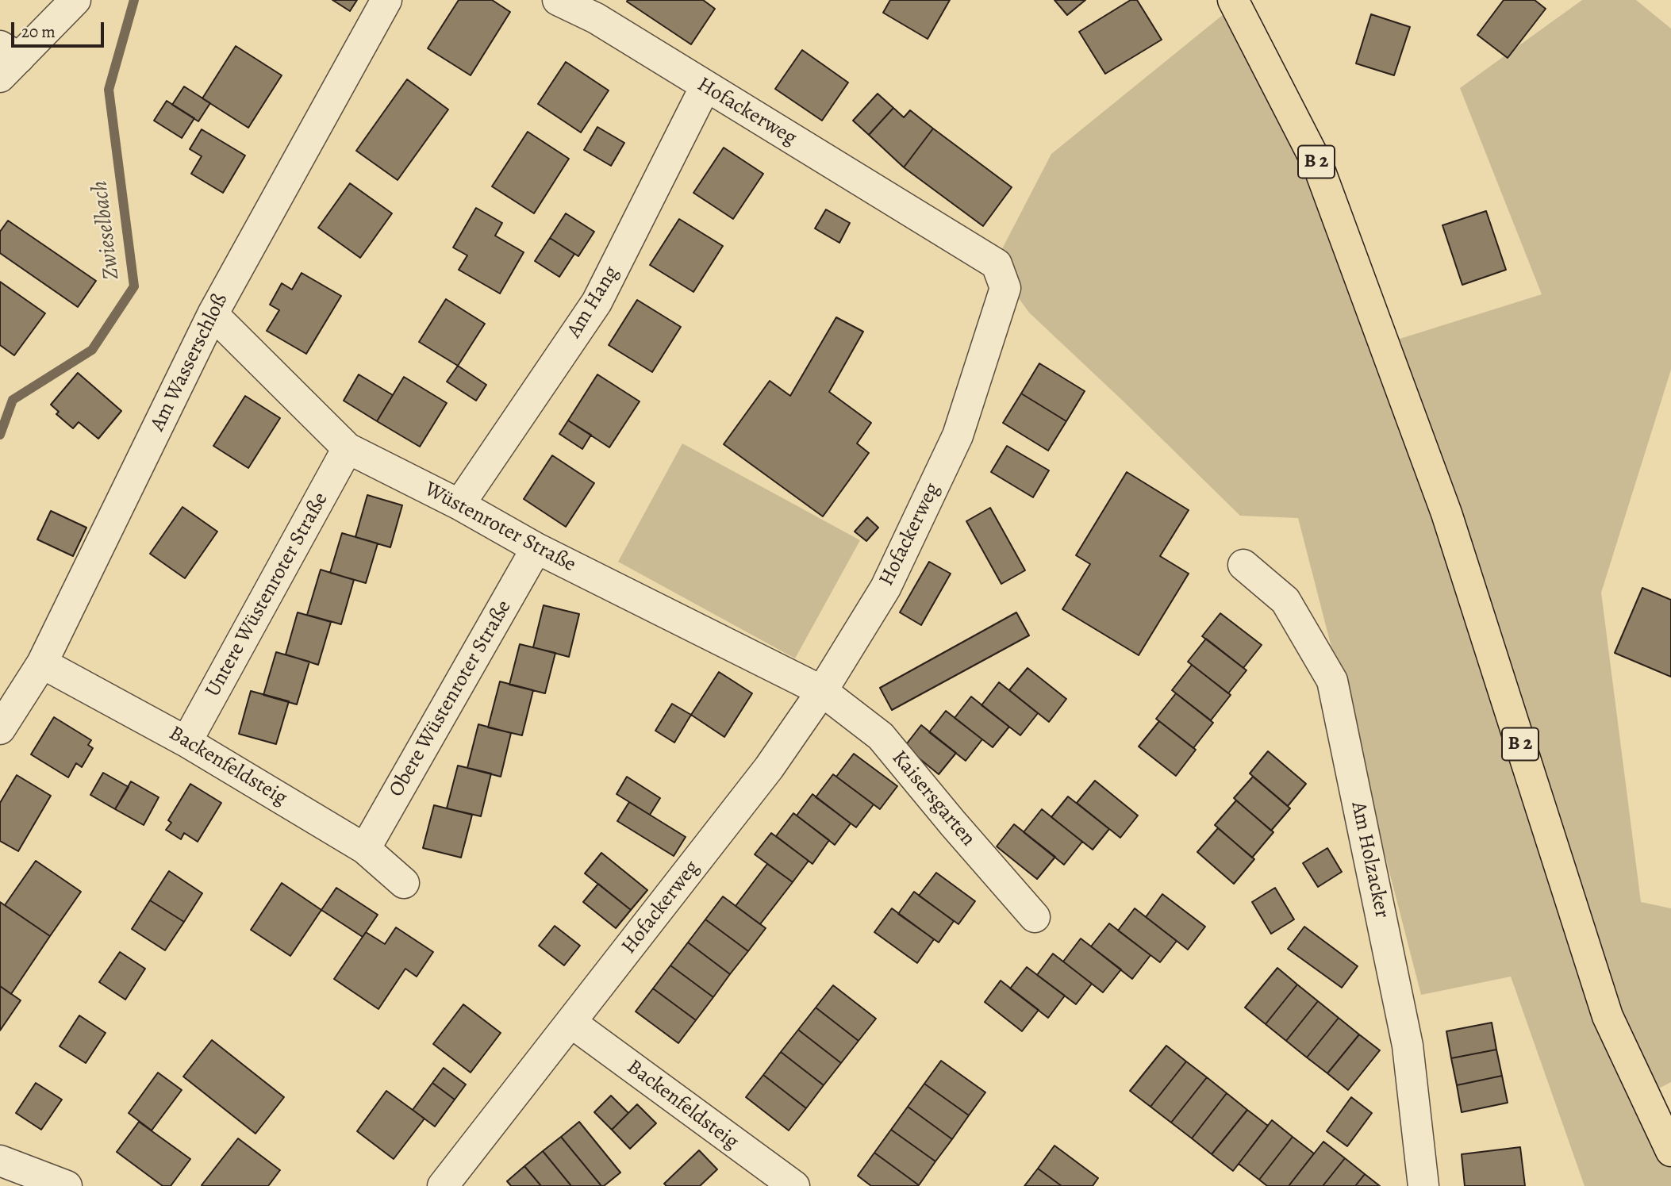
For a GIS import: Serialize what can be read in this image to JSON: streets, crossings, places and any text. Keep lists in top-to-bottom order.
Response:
{
  "streets": {
    "main road": ["B 2"],
    "street": [
      "Hofackerweg",
      "Am Hang",
      "Am Wasserschloß",
      "Wüstenroter Straße",
      "Untere Wüstenroter Straße",
      "Obere Wüstenroter Straße",
      "Backenfeldsteig",
      "Kaisersgarten",
      "Am Holzacker"
    ]
  },
  "crossings": [
    ["Hofackerweg", "Am Hang"],
    ["Hofackerweg", "Wüstenroter Straße"],
    ["Hofackerweg", "Backenfeldsteig"],
    ["Hofackerweg", "Kaisersgarten"],
    ["Am Hang", "Wüstenroter Straße"],
    ["Am Wasserschloß", "Wüstenroter Straße"],
    ["Am Wasserschloß", "Backenfeldsteig"],
    ["Wüstenroter Straße", "Untere Wüstenroter Straße"],
    ["Wüstenroter Straße", "Obere Wüstenroter Straße"],
    ["Wüstenroter Straße", "Kaisersgarten"],
    ["Untere Wüstenroter Straße", "Backenfeldsteig"],
    ["Obere Wüstenroter Straße", "Backenfeldsteig"]
  ],
  "water": ["Zwieselbach"],
  "scale_bar": "20 m"
}
